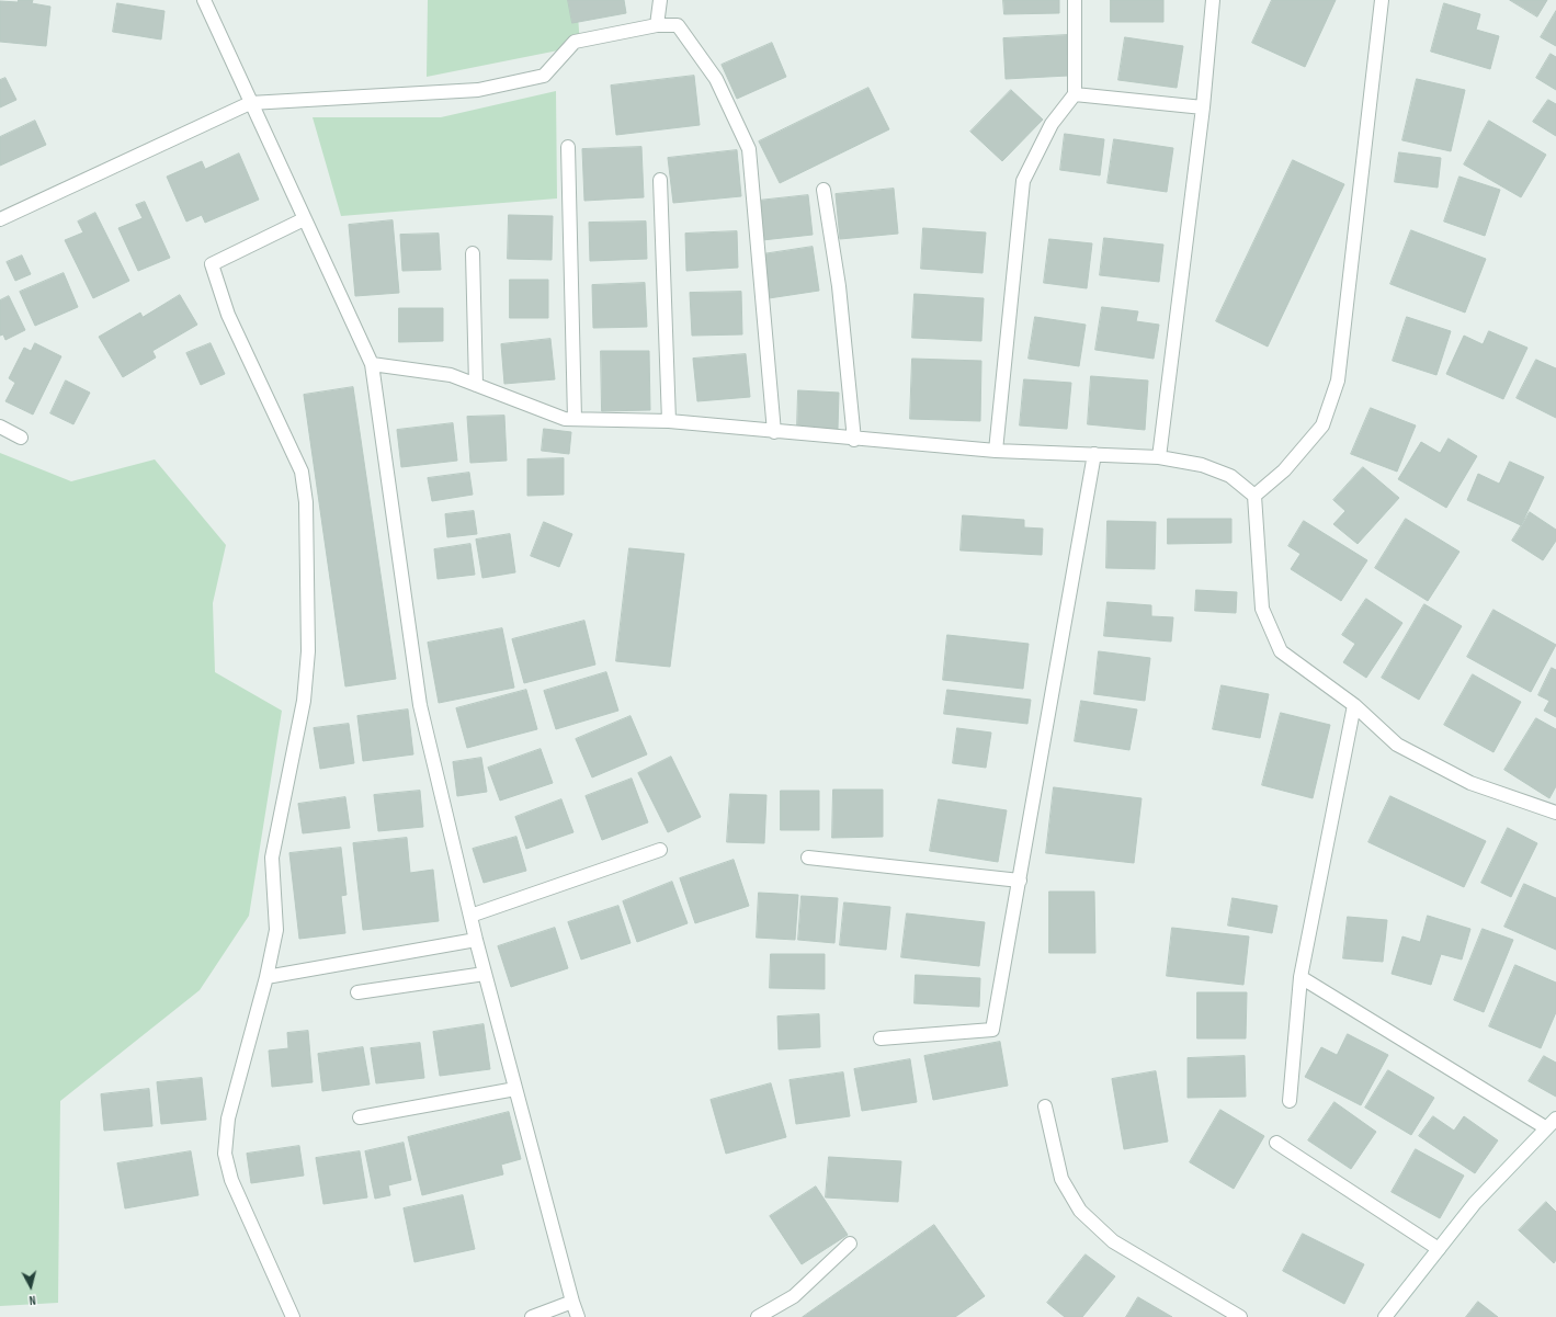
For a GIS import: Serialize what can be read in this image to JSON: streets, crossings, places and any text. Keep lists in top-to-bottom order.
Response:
{
  "north": "bottom"
}
